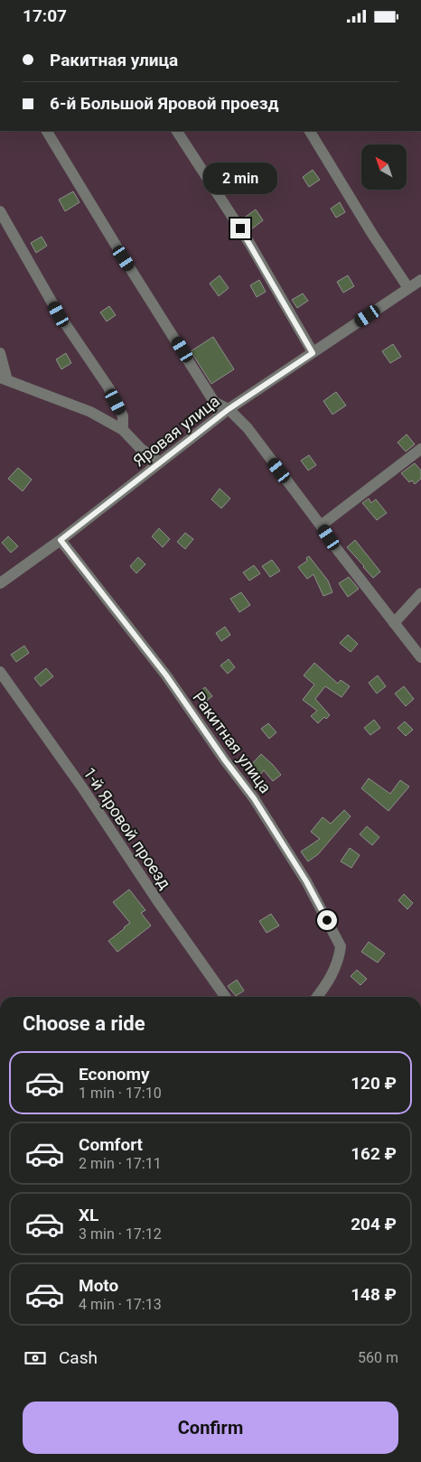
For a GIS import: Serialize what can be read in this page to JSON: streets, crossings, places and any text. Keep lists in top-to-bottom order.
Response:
{
  "streets": {
    "street": ["Яровая улица", "Ракитная улица", "1-й Яровой проезд"]
  },
  "crossings": [
    ["Яровая улица", "Ракитная улица"]
  ],
  "north": "top left",
  "page": {
    "status": "17:07",
    "banner": ["Ракитная улица", "6-й Большой Яровой проезд"],
    "bubble": "2 min",
    "heading": "Choose a ride",
    "list": [
      {
        "name": "Economy",
        "note": "1 min · 17:10",
        "value": "120 ₽"
      },
      {
        "name": "Comfort",
        "note": "2 min · 17:11",
        "value": "162 ₽"
      },
      {
        "name": "XL",
        "note": "3 min · 17:12",
        "value": "204 ₽"
      },
      {
        "name": "Moto",
        "note": "4 min · 17:13",
        "value": "148 ₽"
      }
    ],
    "pay": ["Cash", "560 m"],
    "buttons": "Confirm"
  }
}
